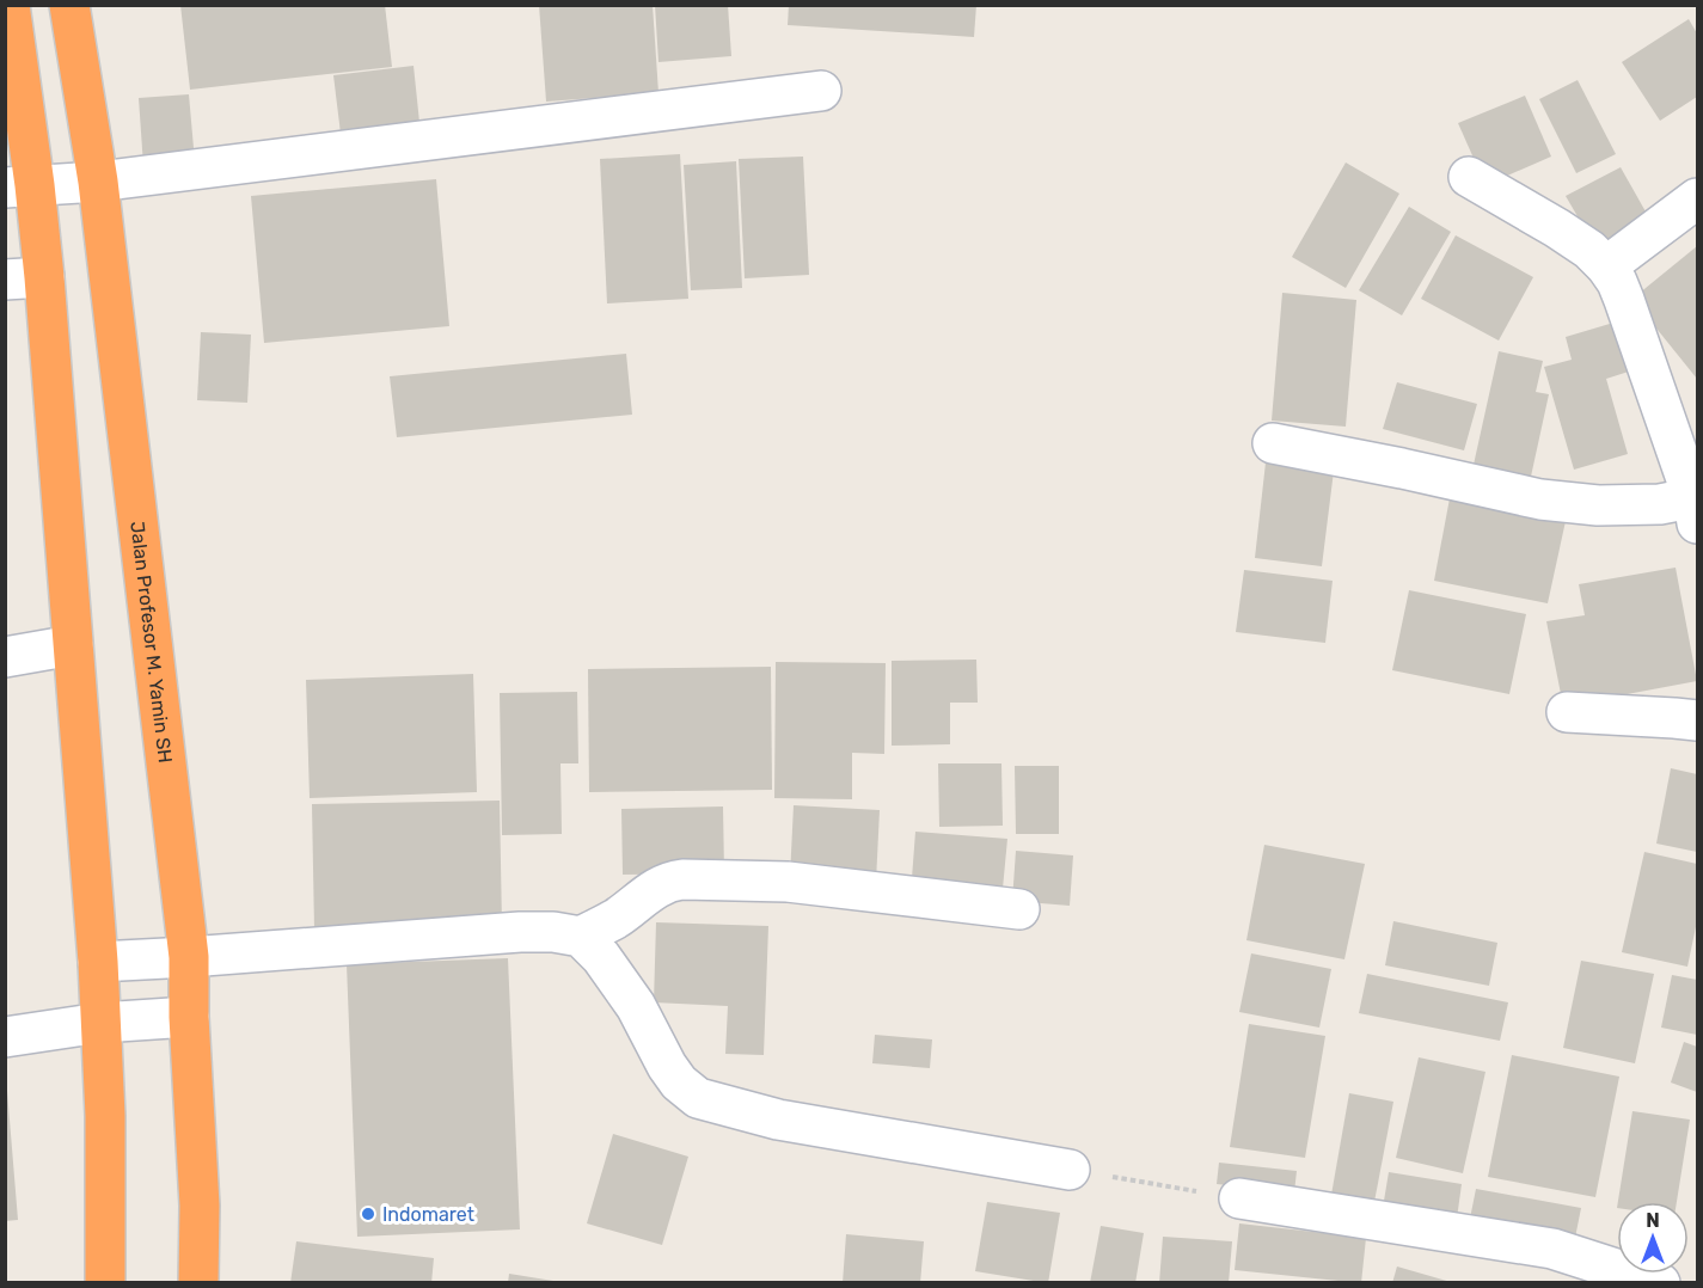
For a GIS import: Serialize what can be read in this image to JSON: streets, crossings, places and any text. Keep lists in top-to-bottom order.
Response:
{
  "streets": {
    "highway": ["Jalan Profesor M. Yamin SH"]
  },
  "places": ["Indomaret"],
  "north": "top"
}
